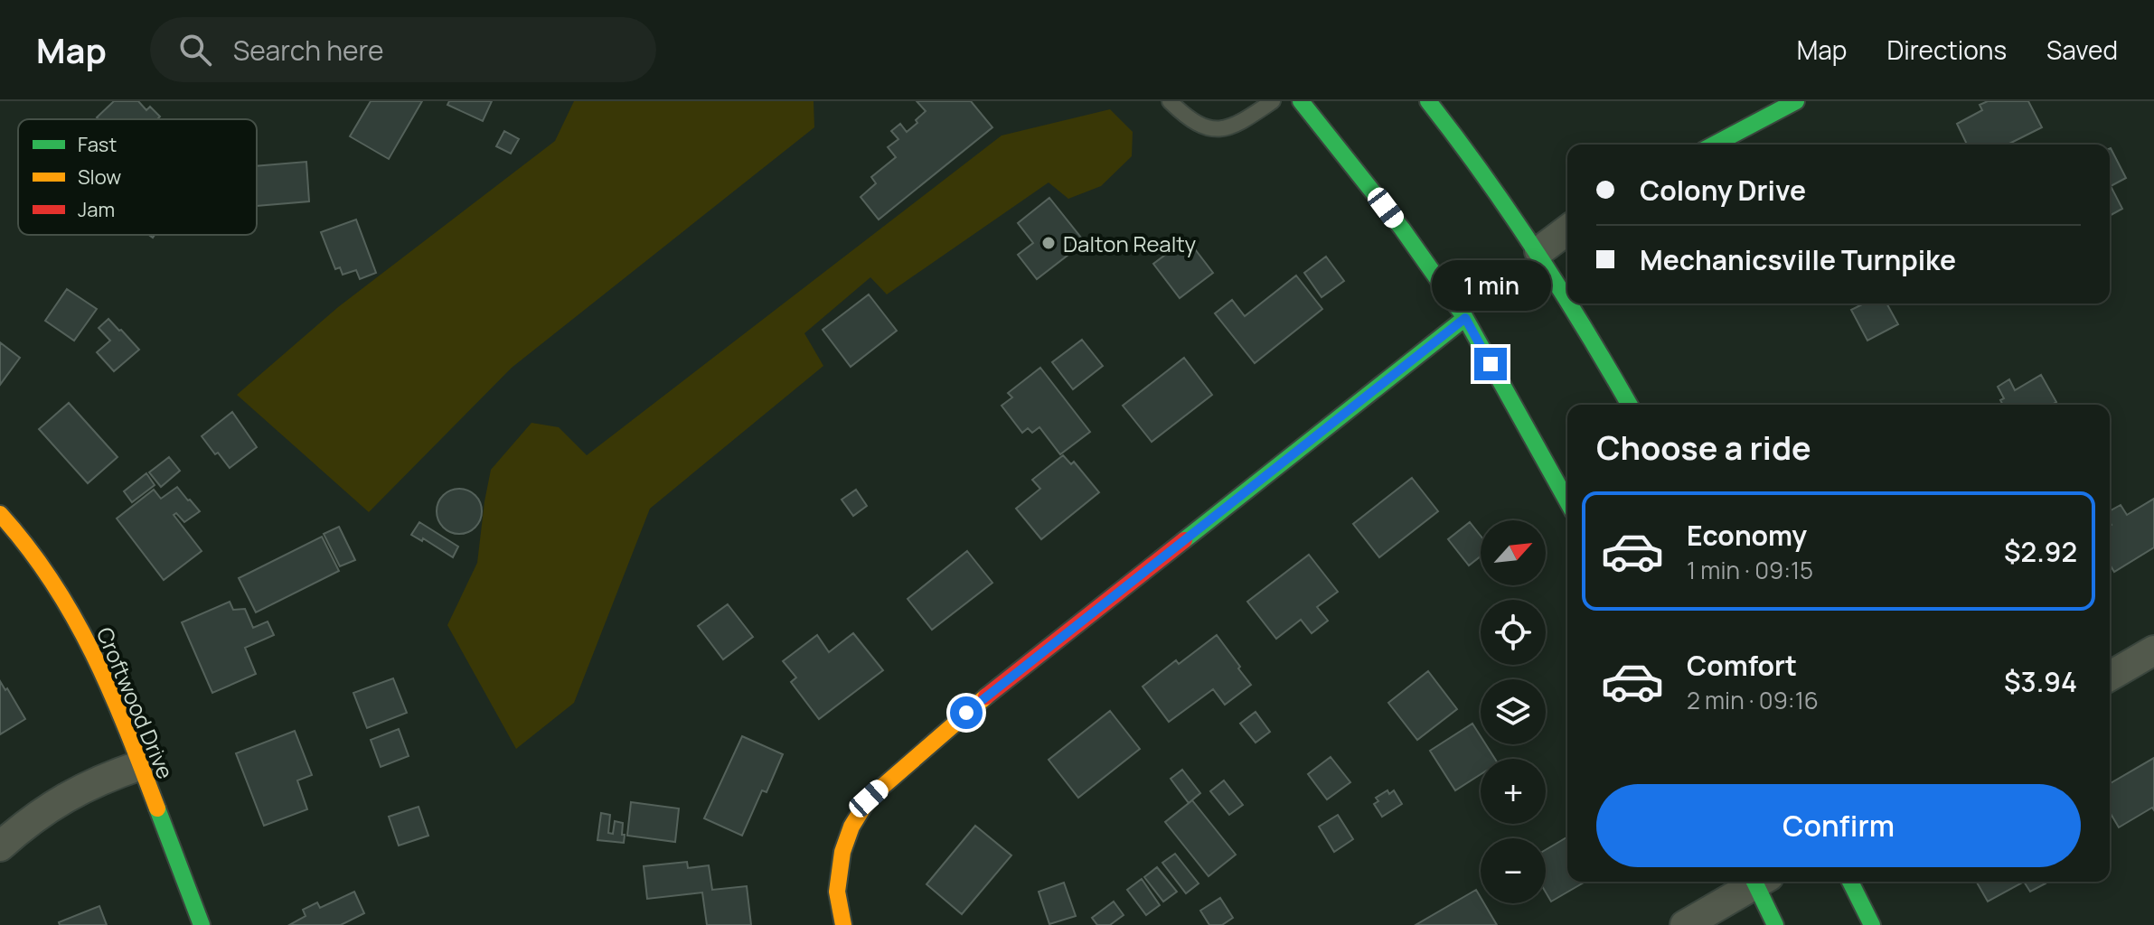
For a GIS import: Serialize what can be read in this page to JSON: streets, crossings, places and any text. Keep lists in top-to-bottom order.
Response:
{
  "streets": {
    "main road": ["Croftwood Drive"]
  },
  "places": ["Dalton Realty"],
  "legend": ["Fast", "Slow", "Jam"],
  "north": "top right",
  "page": {
    "header": "Map",
    "search": "Search here",
    "nav": ["Map", "Directions", "Saved"],
    "banner": ["Colony Drive", "Mechanicsville Turnpike"],
    "bubble": "1 min",
    "heading": "Choose a ride",
    "list": [
      {
        "name": "Economy",
        "note": "1 min · 09:15",
        "value": "$2.92"
      },
      {
        "name": "Comfort",
        "note": "2 min · 09:16",
        "value": "$3.94"
      }
    ],
    "map_buttons": ["+", "−"],
    "buttons": "Confirm"
  }
}
